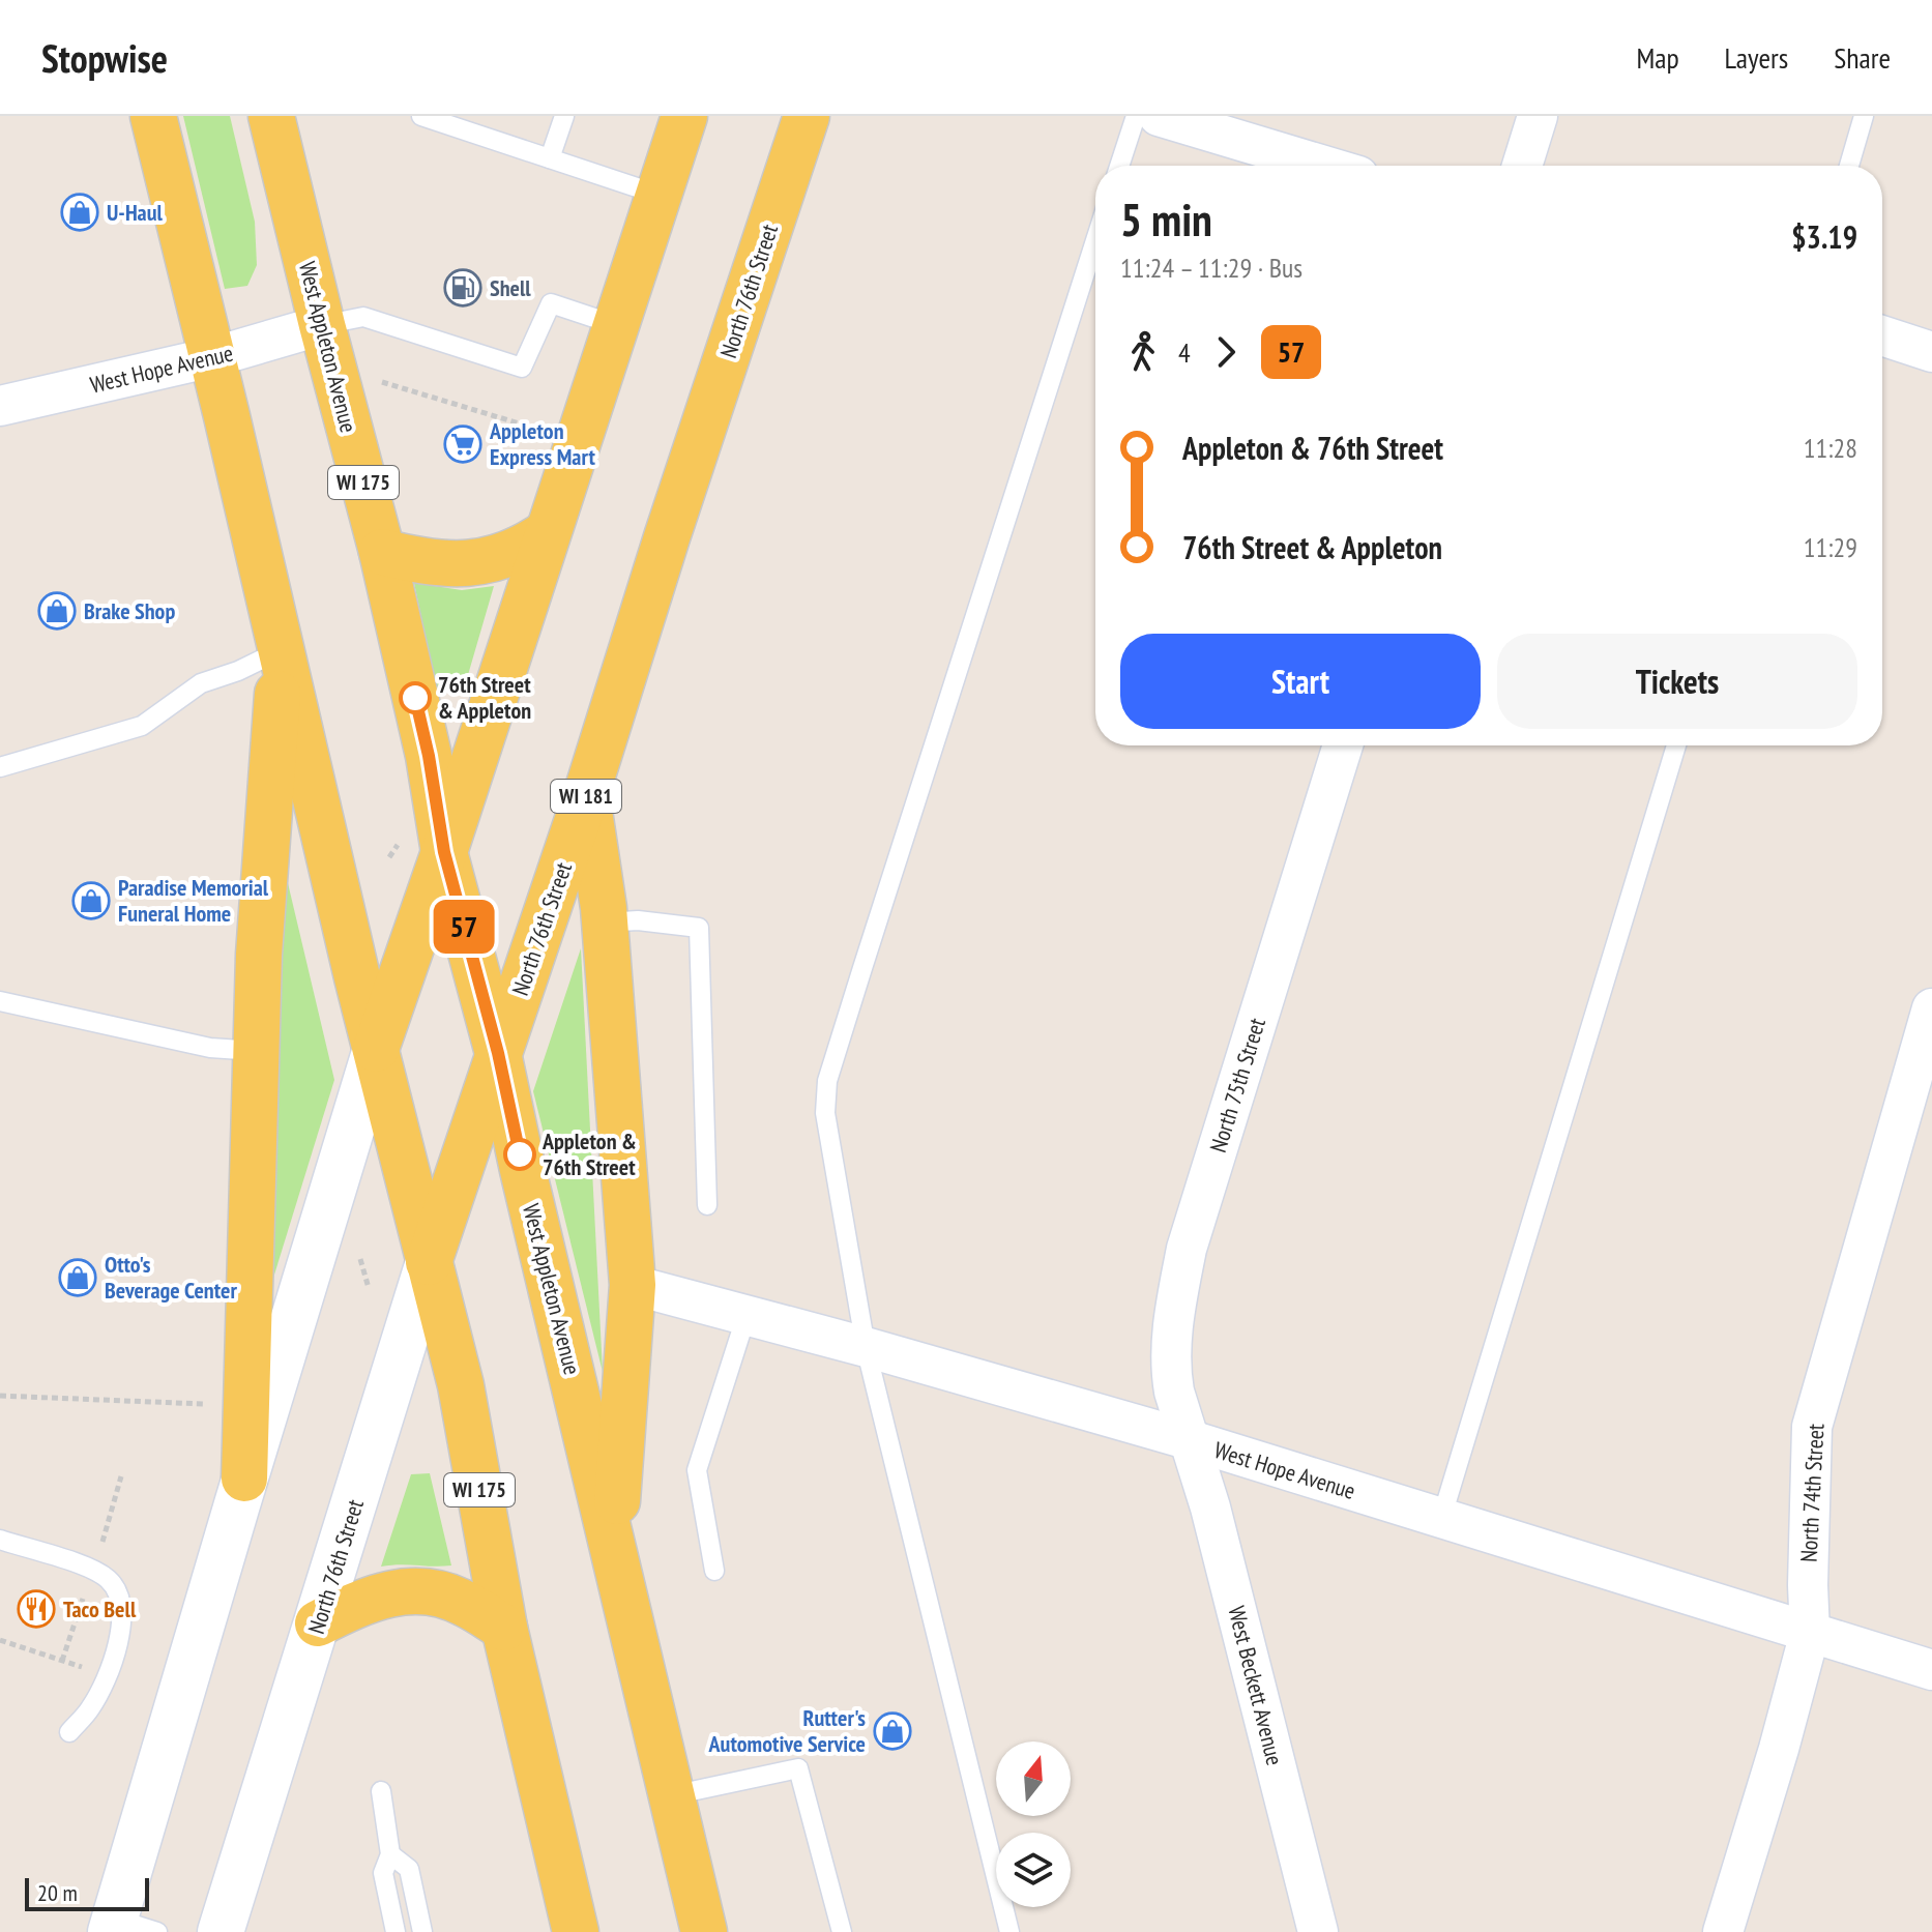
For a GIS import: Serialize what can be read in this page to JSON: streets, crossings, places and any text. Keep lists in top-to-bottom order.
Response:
{
  "streets": {
    "main road": [
      "North 76th Street",
      "West Appleton Avenue",
      "WI 175",
      "WI 181"
    ],
    "street": [
      "West Hope Avenue",
      "North 75th Street",
      "North 74th Street",
      "West Beckett Avenue"
    ]
  },
  "crossings": [
    ["North 76th Street", "West Appleton Avenue"],
    ["North 76th Street", "WI 175"],
    ["West Appleton Avenue", "West Hope Avenue"],
    ["West Hope Avenue", "WI 175"],
    ["West Hope Avenue", "North 75th Street"],
    ["West Hope Avenue", "North 74th Street"],
    ["West Hope Avenue", "West Beckett Avenue"],
    ["North 75th Street", "West Beckett Avenue"]
  ],
  "places": {
    "shop": [
      "U-Haul",
      "Brake Shop",
      "Paradise Memorial Funeral Home",
      "Otto's Beverage Center",
      "Rutter's Automotive Service"
    ],
    "fuel station": ["Shell"],
    "supermarket": ["Appleton Express Mart"],
    "other": ["76th Street & Appleton", "Appleton & 76th Street"],
    "restaurant": ["Taco Bell"]
  },
  "lines": ["bus line 57"],
  "scale_bar": "20 m",
  "north": "top",
  "page": {
    "header": "Stopwise",
    "nav": ["Map", "Layers", "Share"],
    "on_map": "57",
    "heading": ["5 min", "11:24 – 11:29 · Bus", "$3.19"],
    "legs": ["4", "57"],
    "list": [
      {
        "name": "Appleton & 76th Street",
        "value": "11:28"
      },
      {
        "name": "76th Street & Appleton",
        "value": "11:29"
      }
    ],
    "buttons": ["Start", "Tickets"],
    "scale": "20 m"
  }
}
